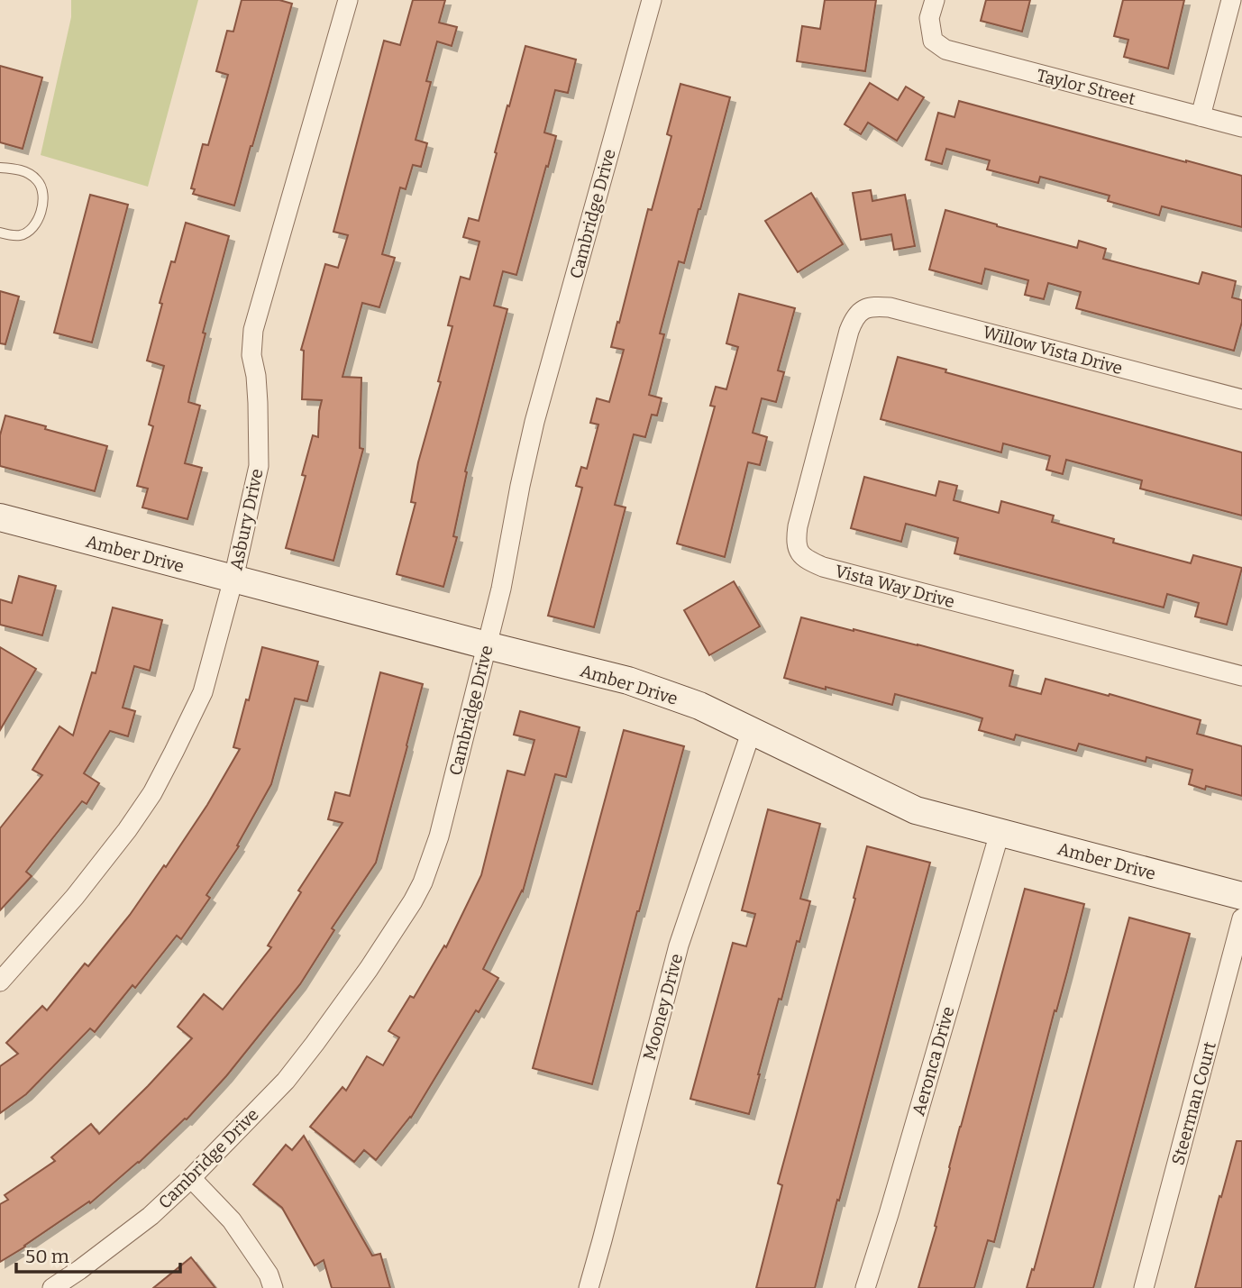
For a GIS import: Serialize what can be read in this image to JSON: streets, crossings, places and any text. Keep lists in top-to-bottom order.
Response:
{
  "streets": {
    "street": [
      "Taylor Street",
      "Cambridge Drive",
      "Willow Vista Drive",
      "Asbury Drive",
      "Amber Drive",
      "Vista Way Drive",
      "Mooney Drive",
      "Aeronca Drive",
      "Steerman Court"
    ]
  },
  "crossings": [
    ["Cambridge Drive", "Amber Drive"],
    ["Willow Vista Drive", "Vista Way Drive"],
    ["Asbury Drive", "Amber Drive"],
    ["Amber Drive", "Mooney Drive"],
    ["Amber Drive", "Aeronca Drive"]
  ],
  "scale_bar": "50 m"
}
